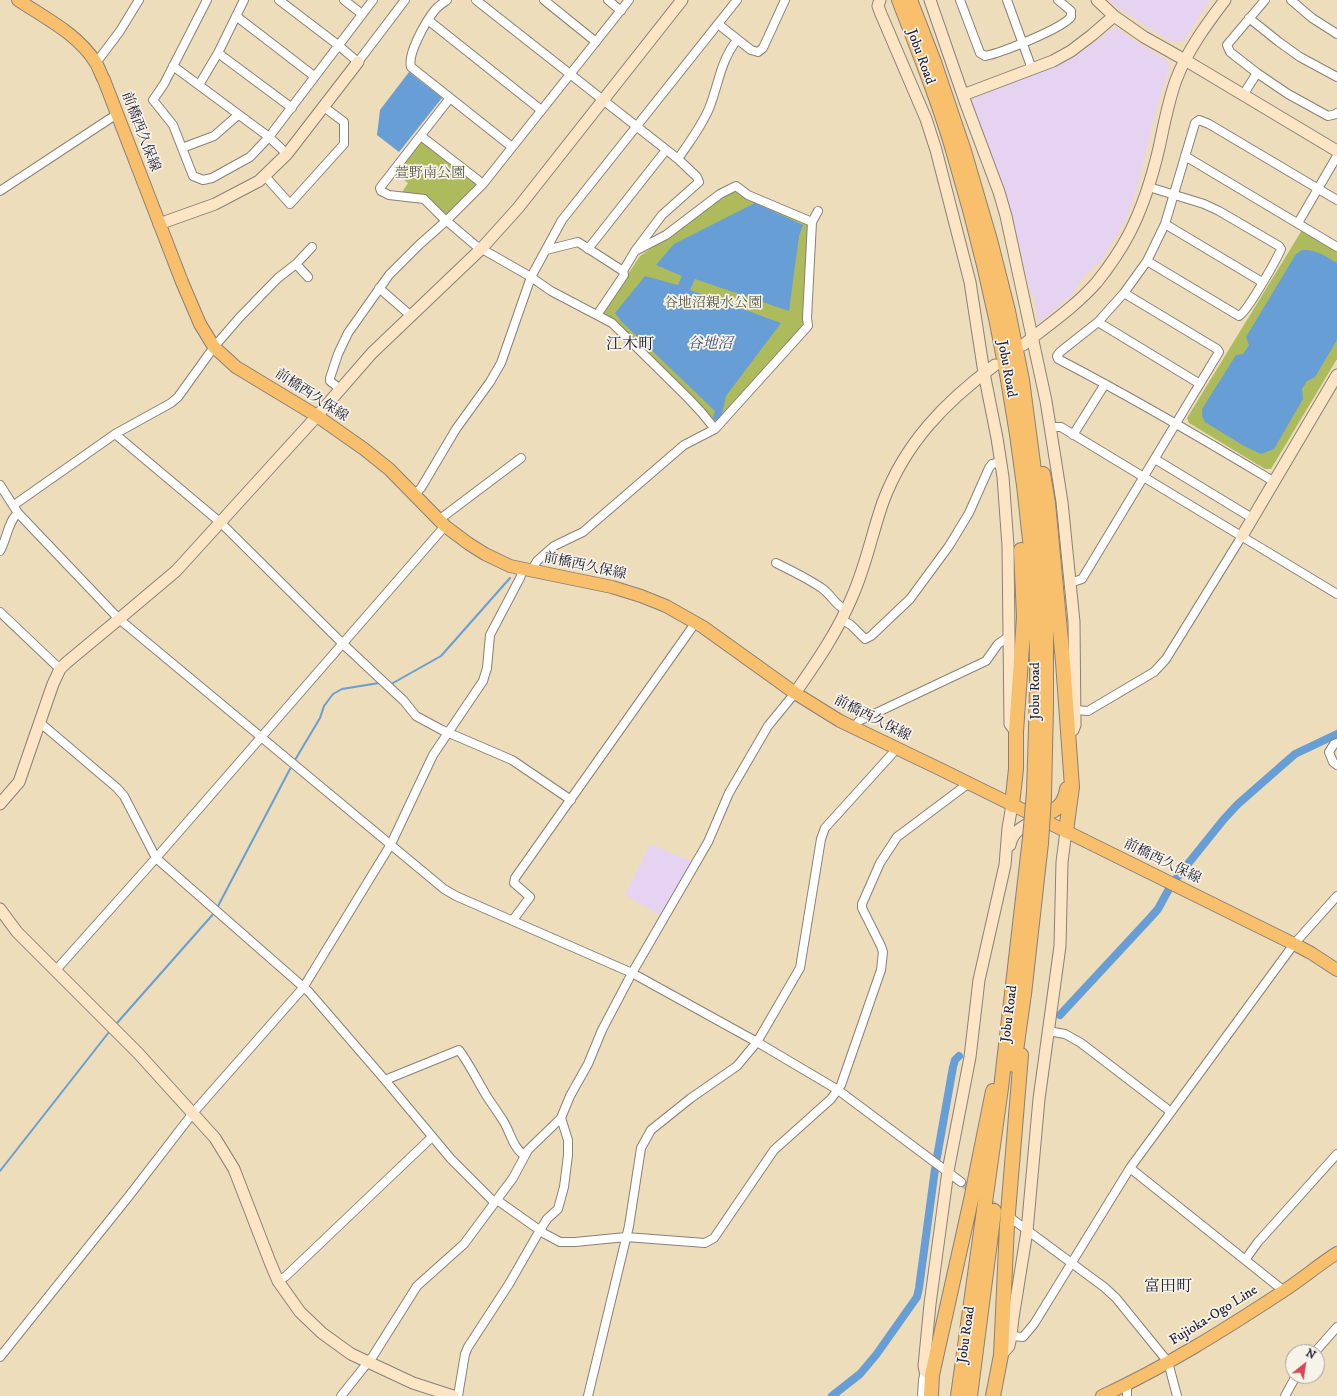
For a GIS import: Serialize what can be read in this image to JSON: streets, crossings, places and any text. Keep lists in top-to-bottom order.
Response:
{
  "streets": {
    "highway": ["Jobu Road"],
    "main road": ["前橋西久保線", "Fujioka-Ogo Line"]
  },
  "districts": ["江木町", "富田町"],
  "water": ["谷地沼"],
  "parks": ["萱野南公園", "谷地沼親水公園"],
  "north": "top right"
}
